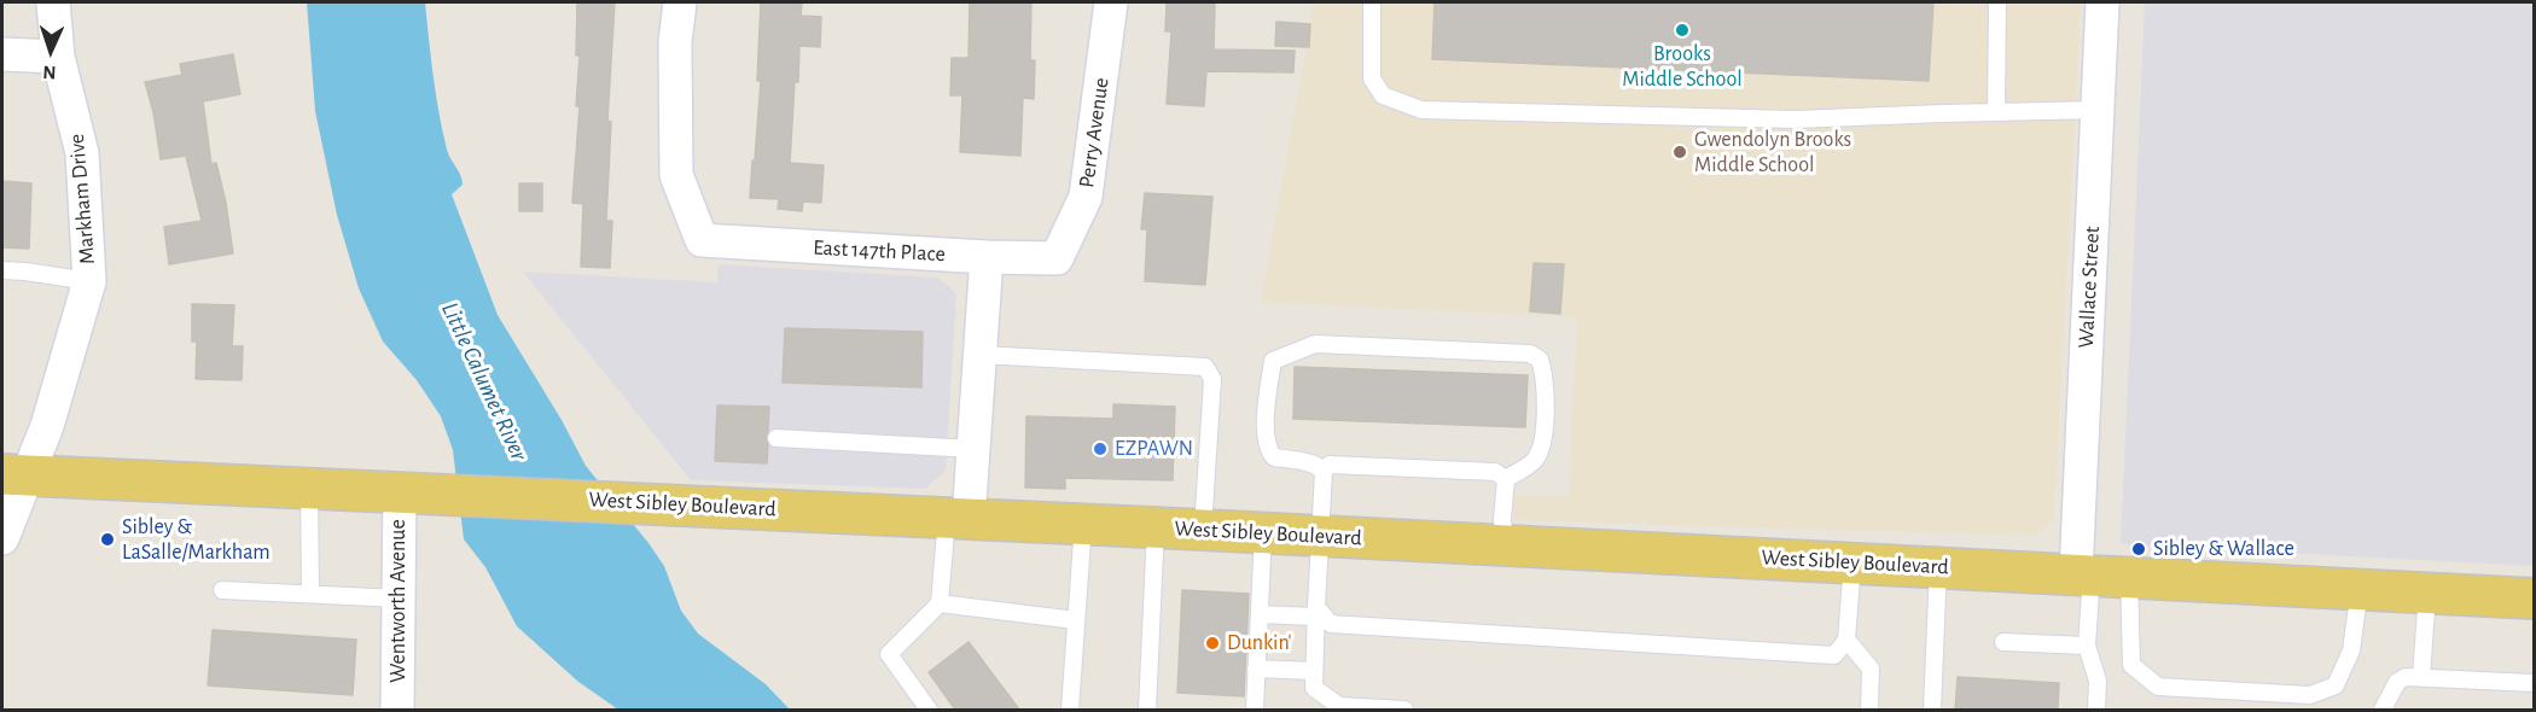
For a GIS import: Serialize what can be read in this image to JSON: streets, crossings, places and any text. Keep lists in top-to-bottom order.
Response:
{
  "streets": {
    "main road": ["West Sibley Boulevard"],
    "street": [
      "Perry Avenue",
      "Markham Drive",
      "East 147th Place",
      "Wallace Street",
      "Wentworth Avenue"
    ]
  },
  "crossings": [
    ["Perry Avenue", "East 147th Place"],
    ["Markham Drive", "West Sibley Boulevard"],
    ["Wallace Street", "West Sibley Boulevard"],
    ["West Sibley Boulevard", "Wentworth Avenue"]
  ],
  "water": ["Little Calumet River"],
  "places": [
    "Brooks Middle School",
    "Gwendolyn Brooks Middle School",
    "EZPAWN",
    "Sibley & LaSalle/Markham",
    "Sibley & Wallace",
    "Dunkin'"
  ],
  "north": "bottom"
}
